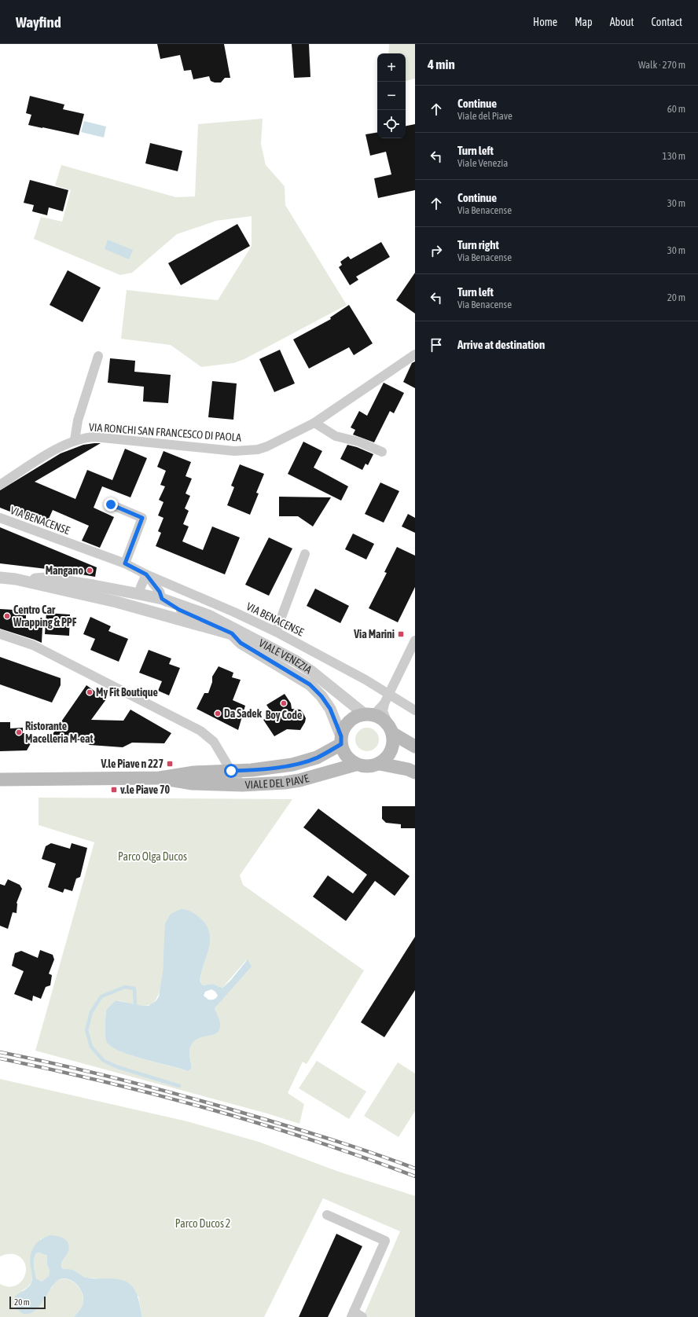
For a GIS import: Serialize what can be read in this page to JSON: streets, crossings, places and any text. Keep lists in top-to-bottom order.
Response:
{
  "streets": {
    "main road": ["VIALE DEL PIAVE"],
    "street": ["VIA RONCHI SAN FRANCESCO DI PAOLA", "VIA BENACENSE", "VIALE VENEZIA"]
  },
  "crossings": [
    ["VIA BENACENSE", "VIALE VENEZIA"],
    ["VIALE VENEZIA", "VIALE DEL PIAVE"]
  ],
  "parks": ["Parco Olga Ducos", "Parco Ducos 2"],
  "places": {
    "other": [
      "Mangano",
      "Centro Car Wrapping & PPF",
      "My Fit Boutique",
      "Boy Code",
      "Da Sadek",
      "Ristorante Macelleria M-eat"
    ],
    "transit": ["Via Marini", "V.le Piave n 227", "v.le Piave 70"]
  },
  "scale_bar": "20 m",
  "page": {
    "header": "Wayfind",
    "nav": [
      "Home",
      "Map",
      "About",
      "Contact"
    ],
    "heading": ["4 min", "Walk · 270 m"],
    "map_buttons": ["+", "−"],
    "list": [
      ["Continue", "Viale del Piave", "60 m"],
      ["Turn left", "Viale Venezia", "130 m"],
      ["Continue", "Via Benacense", "30 m"],
      ["Turn right", "Via Benacense", "30 m"],
      ["Turn left", "Via Benacense", "20 m"],
      "Arrive at destination"
    ],
    "scale": "20 m"
  }
}
